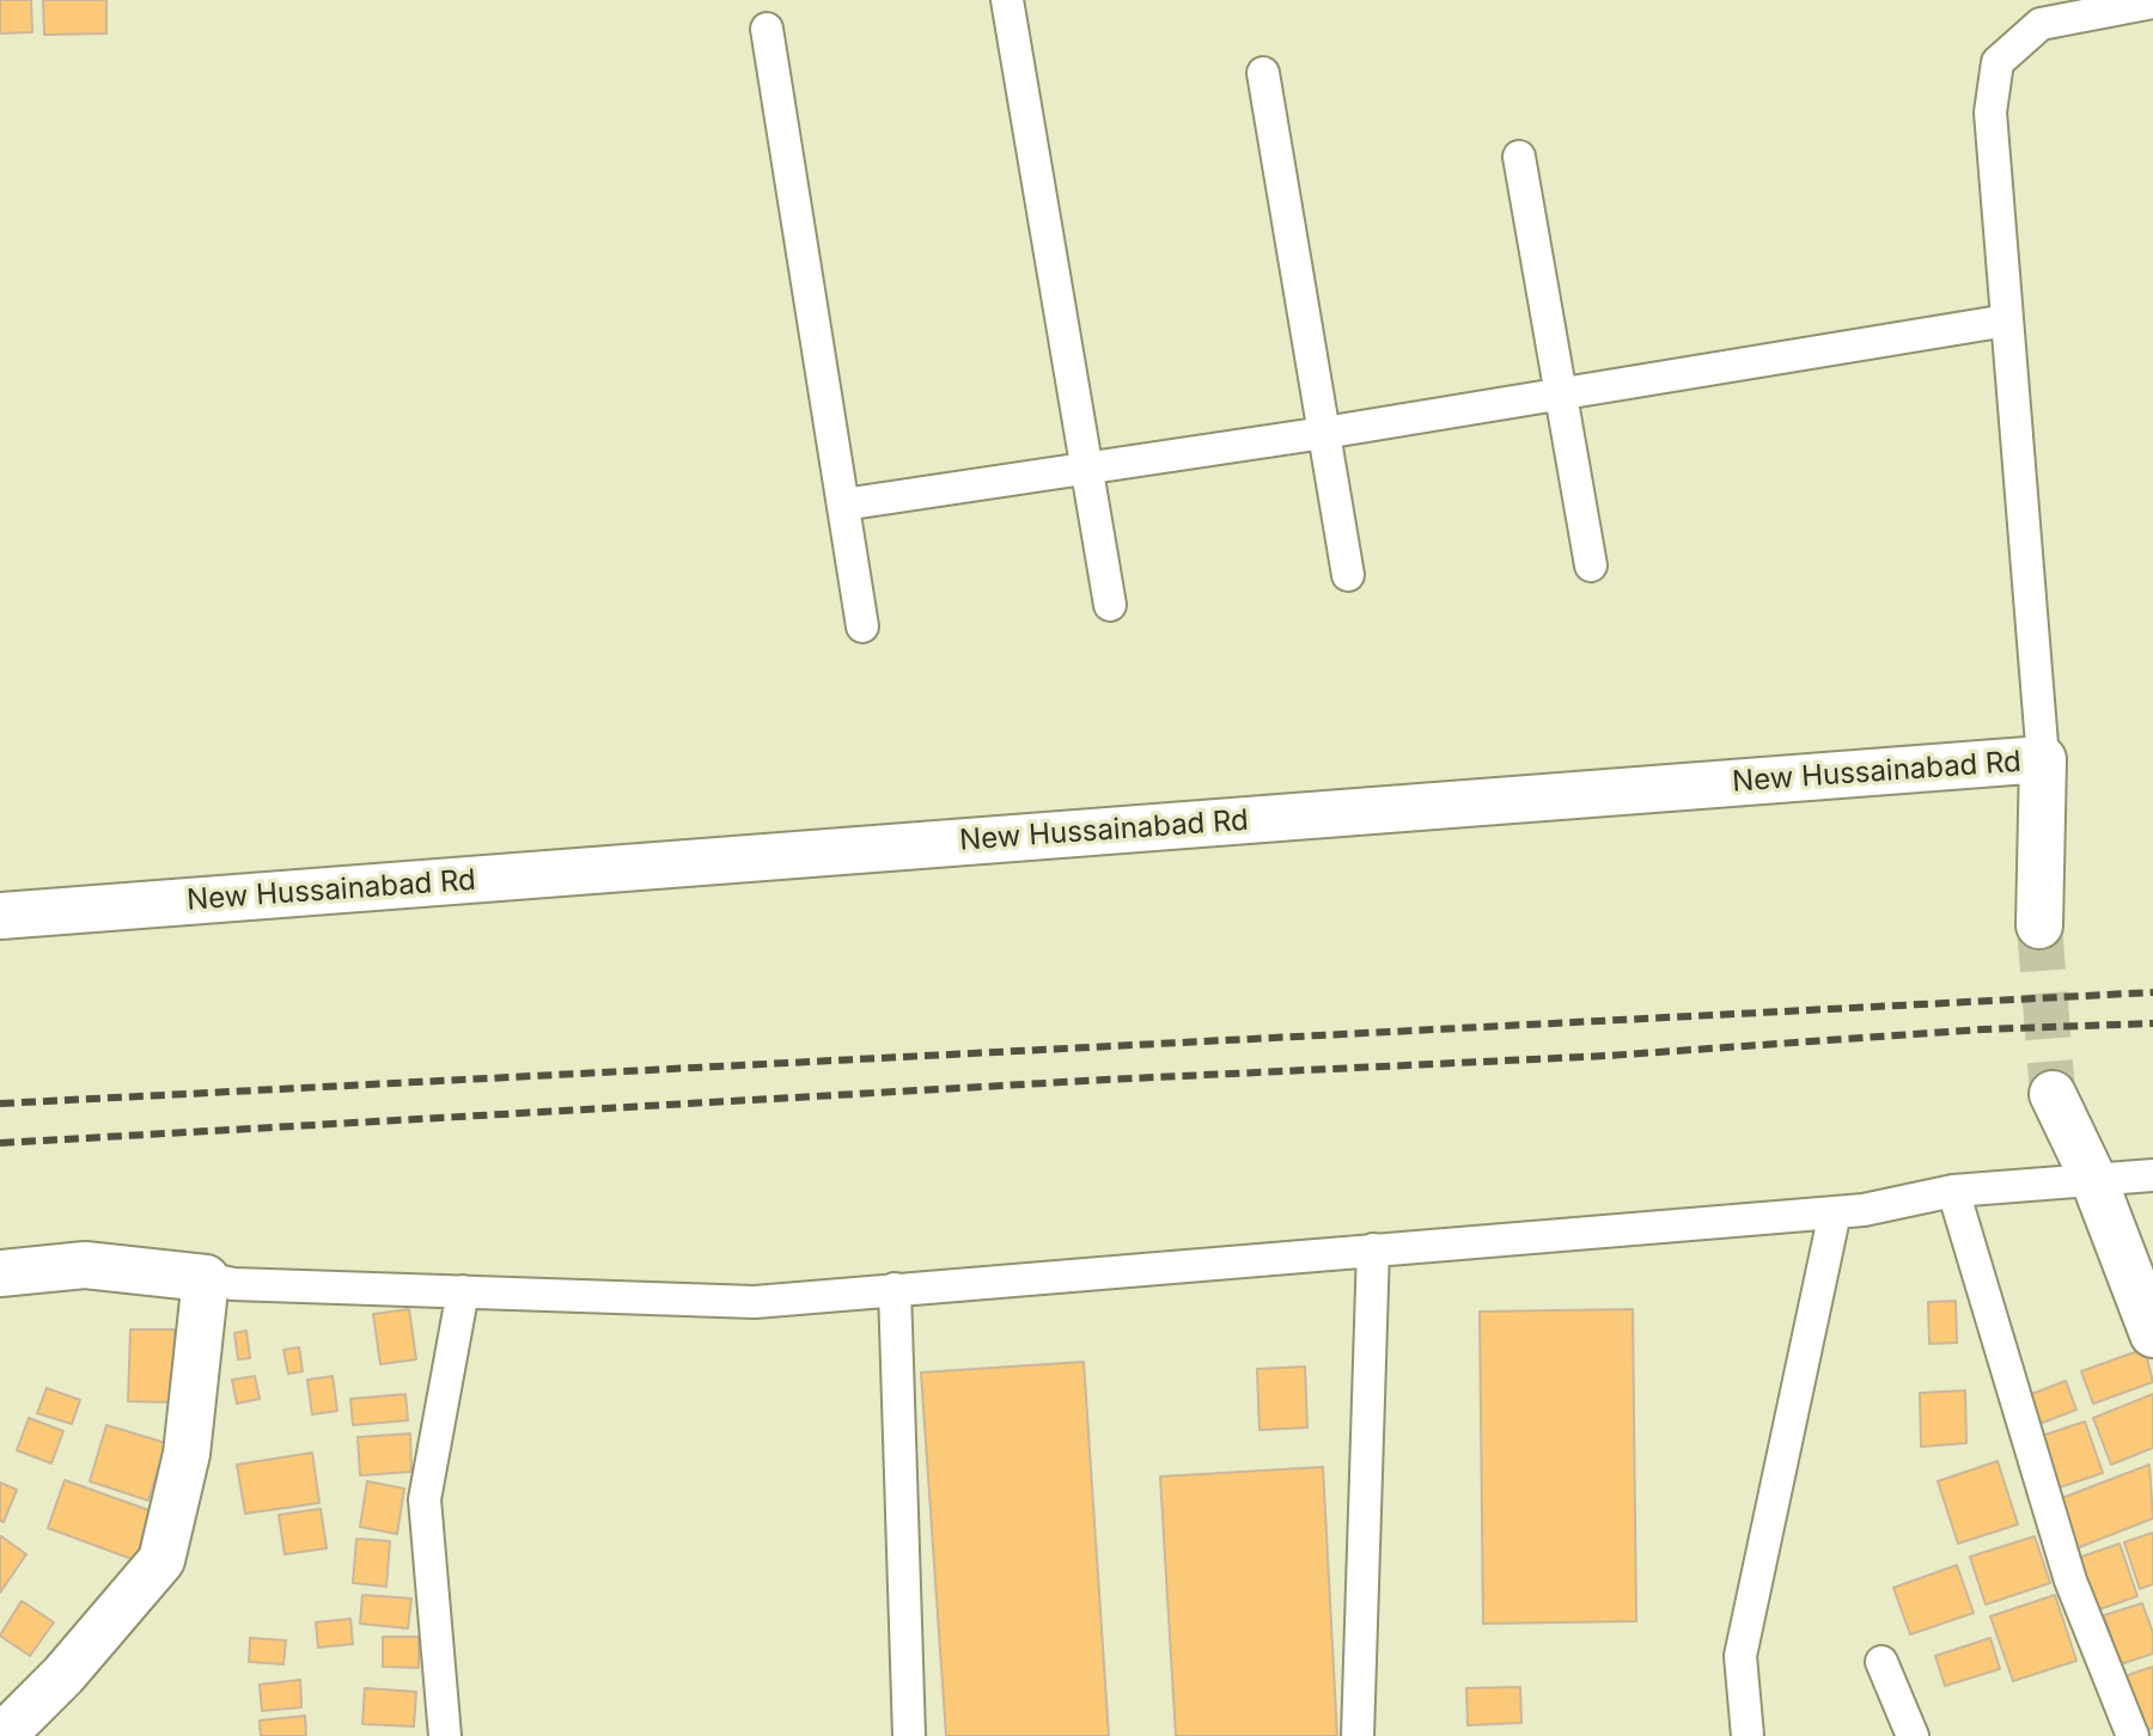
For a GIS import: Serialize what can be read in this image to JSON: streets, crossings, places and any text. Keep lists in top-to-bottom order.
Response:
{
  "streets": {
    "street": ["New Hussainabad Rd"]
  }
}
